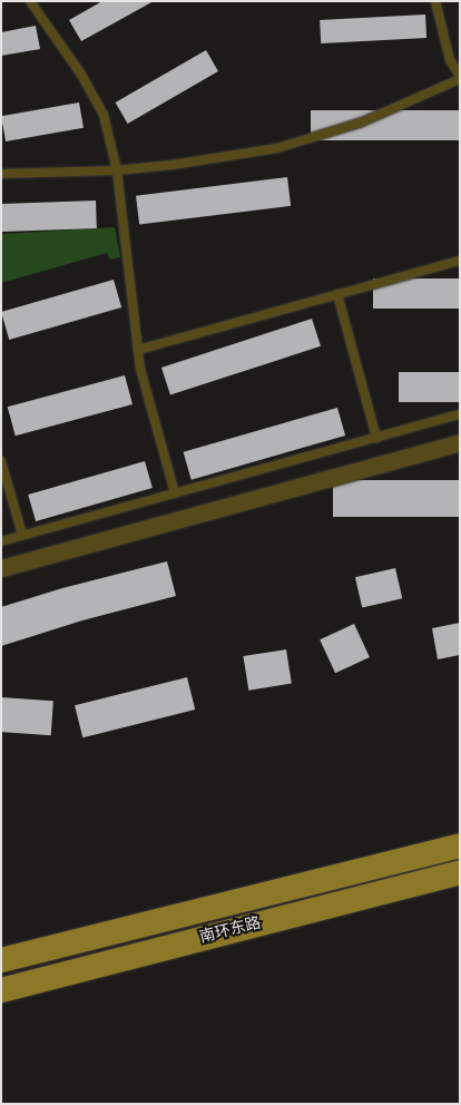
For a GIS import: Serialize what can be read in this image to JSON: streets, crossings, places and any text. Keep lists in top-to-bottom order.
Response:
{
  "streets": {
    "main road": ["南环东路"]
  }
}
